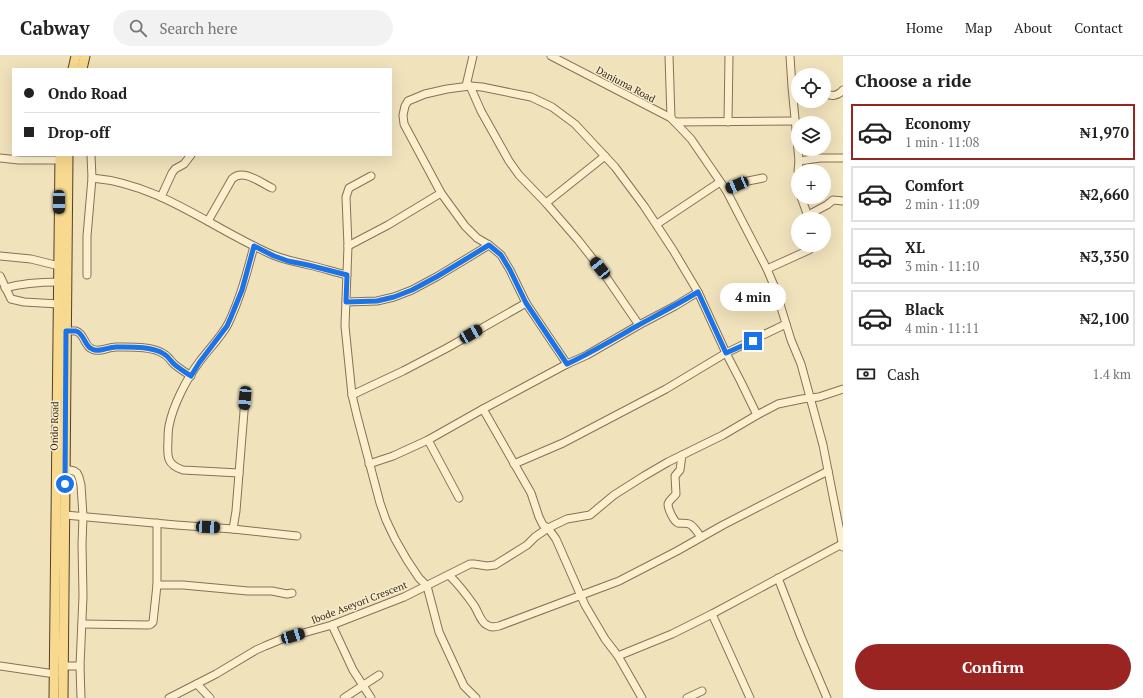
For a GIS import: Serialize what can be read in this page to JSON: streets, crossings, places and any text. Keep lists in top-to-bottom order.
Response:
{
  "streets": {
    "main road": ["Ondo Road"],
    "street": ["Danjuma Road", "Ibode Aseyori Crescent"]
  },
  "page": {
    "header": "Cabway",
    "search": "Search here",
    "nav": [
      "Home",
      "Map",
      "About",
      "Contact"
    ],
    "heading": "Choose a ride",
    "map_buttons": ["+", "−"],
    "banner": ["Ondo Road", "Drop-off"],
    "list": [
      {
        "name": "Economy",
        "note": "1 min · 11:08",
        "value": "₦1,970"
      },
      {
        "name": "Comfort",
        "note": "2 min · 11:09",
        "value": "₦2,660"
      },
      {
        "name": "XL",
        "note": "3 min · 11:10",
        "value": "₦3,350"
      },
      {
        "name": "Black",
        "note": "4 min · 11:11",
        "value": "₦2,100"
      }
    ],
    "bubble": "4 min",
    "pay": ["Cash", "1.4 km"],
    "buttons": "Confirm"
  }
}
